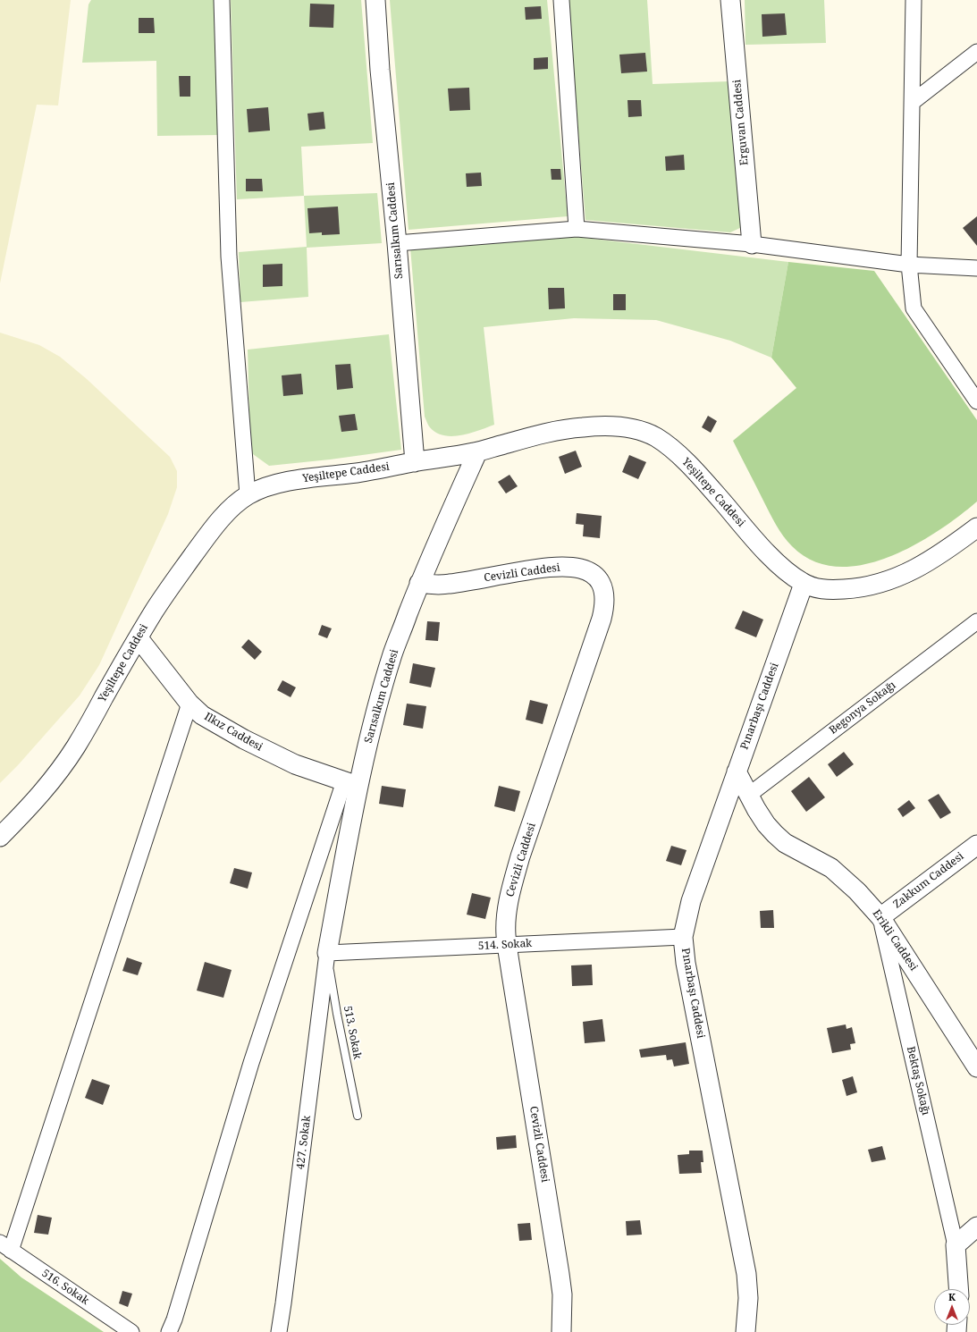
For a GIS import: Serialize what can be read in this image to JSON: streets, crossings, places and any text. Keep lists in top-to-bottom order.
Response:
{
  "streets": {
    "street": [
      "Erguvan Caddesi",
      "Sarısalkım Caddesi",
      "Yeşiltepe Caddesi",
      "Cevizli Caddesi",
      "Pınarbaşı Caddesi",
      "Begonya Sokağı",
      "Ilkız Caddesi",
      "Zakkum Caddesi",
      "Erikli Caddesi",
      "514. Sokak",
      "Bektaş Sokağı",
      "427. Sokak",
      "516. Sokak"
    ],
    "lane": ["513. Sokak"]
  },
  "crossings": [
    ["Sarısalkım Caddesi", "Yeşiltepe Caddesi"],
    ["Sarısalkım Caddesi", "Cevizli Caddesi"],
    ["Sarısalkım Caddesi", "Ilkız Caddesi"],
    ["Sarısalkım Caddesi", "514. Sokak"],
    ["Sarısalkım Caddesi", "513. Sokak"],
    ["Sarısalkım Caddesi", "427. Sokak"],
    ["Yeşiltepe Caddesi", "Pınarbaşı Caddesi"],
    ["Yeşiltepe Caddesi", "Ilkız Caddesi"],
    ["Cevizli Caddesi", "514. Sokak"],
    ["Pınarbaşı Caddesi", "Erikli Caddesi"],
    ["Pınarbaşı Caddesi", "514. Sokak"],
    ["Begonya Sokağı", "Erikli Caddesi"],
    ["Zakkum Caddesi", "Erikli Caddesi"],
    ["Zakkum Caddesi", "Bektaş Sokağı"],
    ["Erikli Caddesi", "Bektaş Sokağı"],
    ["514. Sokak", "513. Sokak"],
    ["514. Sokak", "427. Sokak"],
    ["513. Sokak", "427. Sokak"]
  ],
  "north": "top"
}
